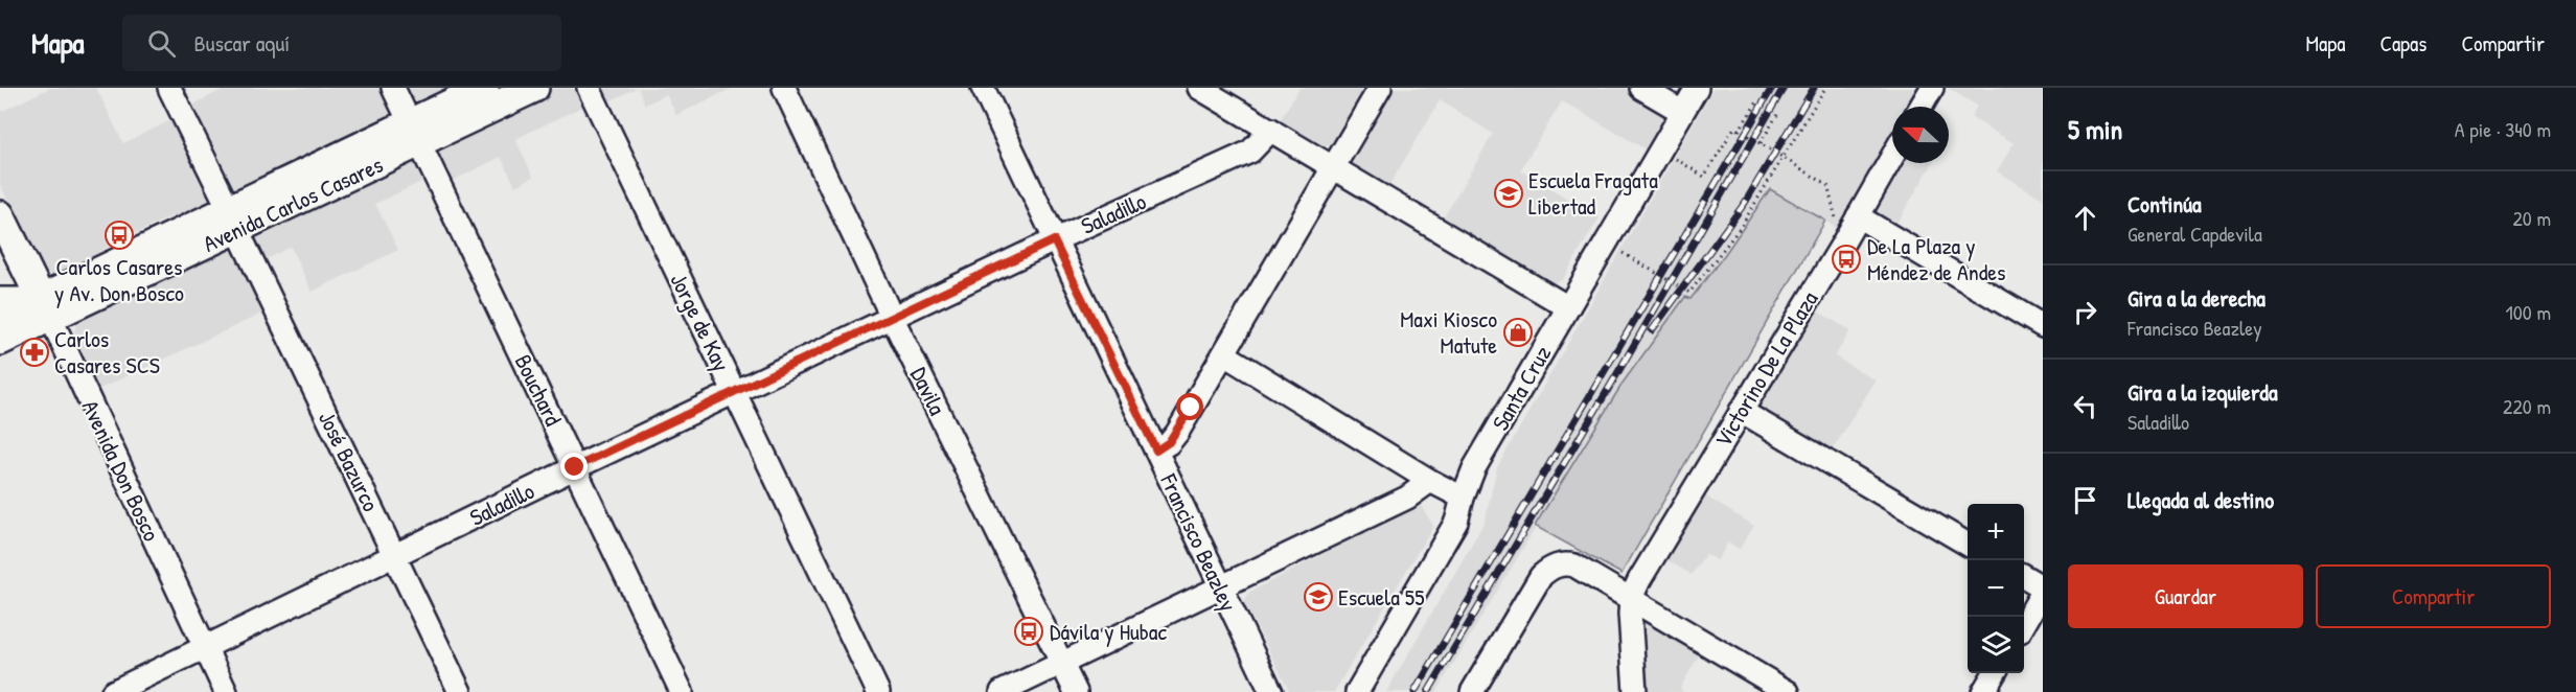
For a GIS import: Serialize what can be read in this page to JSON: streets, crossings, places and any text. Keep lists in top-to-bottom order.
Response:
{
  "streets": {
    "main road": ["Avenida Carlos Casares", "Avenida Don Bosco"],
    "street": [
      "Saladillo",
      "Jorge de Kay",
      "Victorino De La Plaza",
      "Santa Cruz",
      "Bouchard",
      "Davila",
      "José Bazurco",
      "Francisco Beazley"
    ]
  },
  "crossings": [
    ["Avenida Carlos Casares", "Bouchard"],
    ["Avenida Carlos Casares", "José Bazurco"],
    ["Avenida Carlos Casares", "Avenida Don Bosco"],
    ["Saladillo", "Jorge de Kay"],
    ["Saladillo", "Bouchard"],
    ["Saladillo", "Davila"],
    ["Saladillo", "José Bazurco"],
    ["Saladillo", "Avenida Don Bosco"],
    ["Saladillo", "Francisco Beazley"]
  ],
  "places": {
    "school or university": ["Escuela Fragata Libertad", "Escuela 55"],
    "bus stop": ["Carlos Casares y Av. Don Bosco", "De La Plaza y Méndez de Andes", "Dávila y Hubac"],
    "shop": ["Maxi Kiosco Matute"],
    "pharmacy": ["Carlos Casares SCS"]
  },
  "north": "left",
  "page": {
    "header": "Mapa",
    "search": "Buscar aquí",
    "nav": ["Mapa", "Capas", "Compartir"],
    "heading": ["5 min", "A pie · 340 m"],
    "list": [
      ["Continúa", "General Capdevila", "20 m"],
      ["Gira a la derecha", "Francisco Beazley", "100 m"],
      ["Gira a la izquierda", "Saladillo", "220 m"],
      "Llegada al destino"
    ],
    "map_buttons": ["+", "−"],
    "buttons": ["Guardar", "Compartir"]
  }
}
